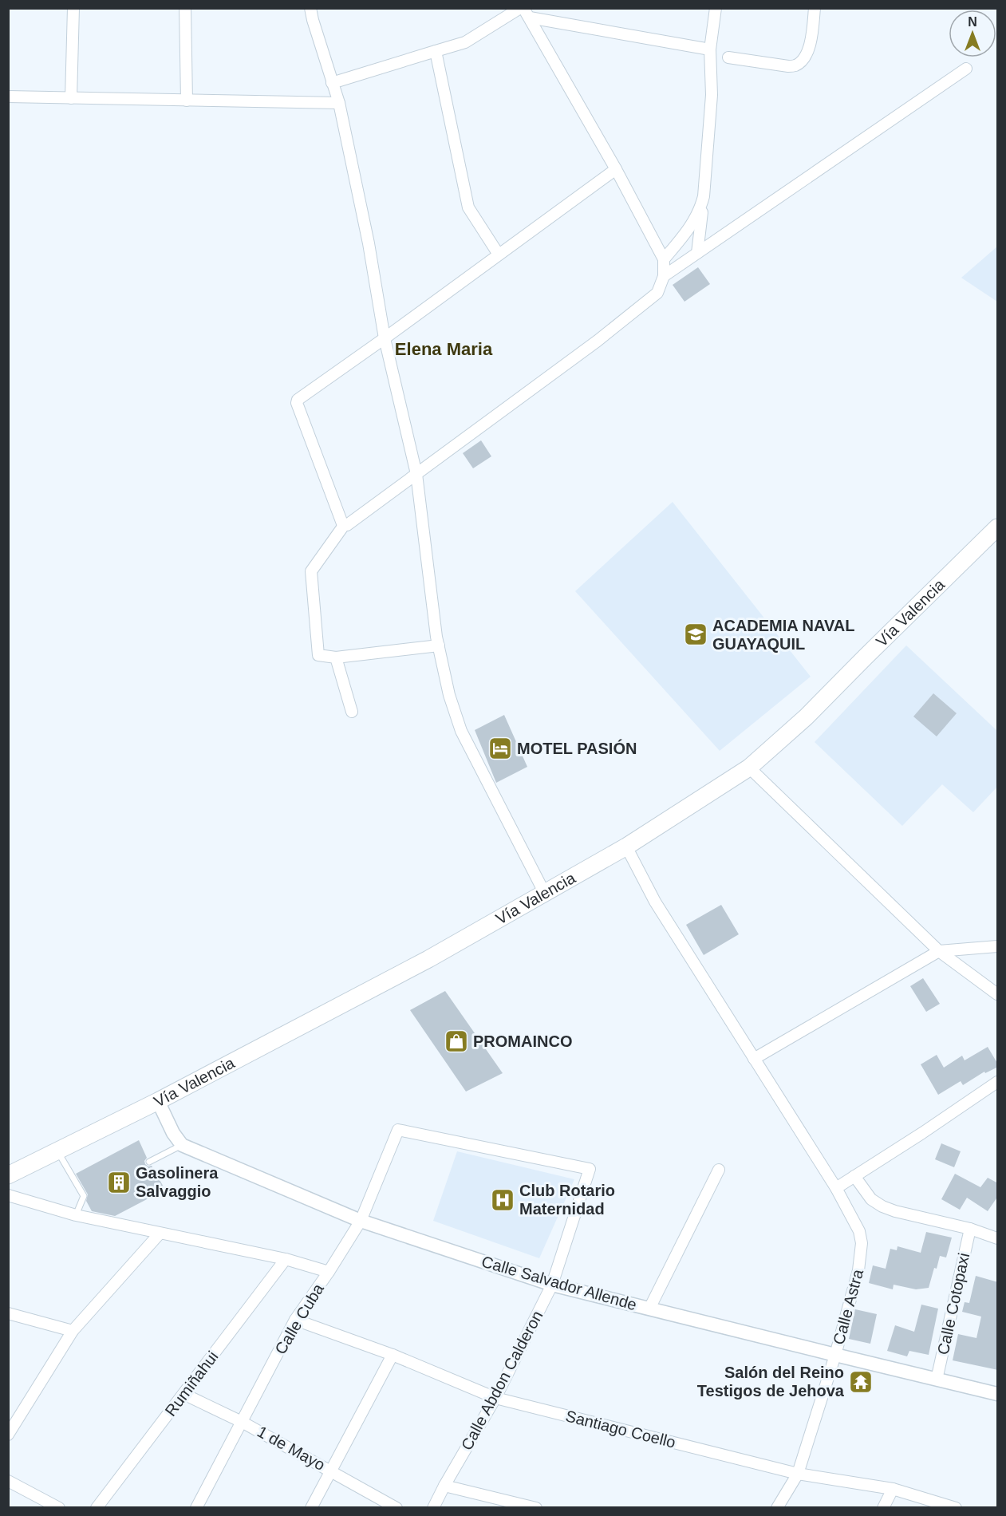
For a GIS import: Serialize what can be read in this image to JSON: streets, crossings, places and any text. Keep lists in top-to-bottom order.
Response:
{
  "streets": {
    "highway": ["Vía Valencia"],
    "street": [
      "Calle Salvador Allende",
      "Calle Cotopaxi",
      "Calle Astra",
      "Calle Cuba",
      "Calle Abdon Calderon",
      "Rumiñahui",
      "Santiago Coello",
      "1 de Mayo"
    ]
  },
  "crossings": [
    ["Vía Valencia", "Calle Astra"],
    ["Calle Salvador Allende", "Calle Cotopaxi"],
    ["Calle Salvador Allende", "Calle Astra"],
    ["Calle Salvador Allende", "Calle Cuba"],
    ["Calle Salvador Allende", "Calle Abdon Calderon"],
    ["Calle Astra", "Santiago Coello"],
    ["Calle Cuba", "Calle Abdon Calderon"],
    ["Calle Cuba", "Santiago Coello"],
    ["Calle Cuba", "1 de Mayo"],
    ["Calle Abdon Calderon", "Santiago Coello"],
    ["Rumiñahui", "1 de Mayo"]
  ],
  "districts": ["Elena Maria"],
  "places": {
    "school or university": ["ACADEMIA NAVAL GUAYAQUIL"],
    "hotel": ["MOTEL PASIÓN"],
    "shop": ["PROMAINCO"],
    "building": ["Gasolinera Salvaggio"],
    "hospital": ["Club Rotario Maternidad"],
    "temple": ["Salón del Reino Testigos de Jehova"]
  },
  "north": "top"
}
